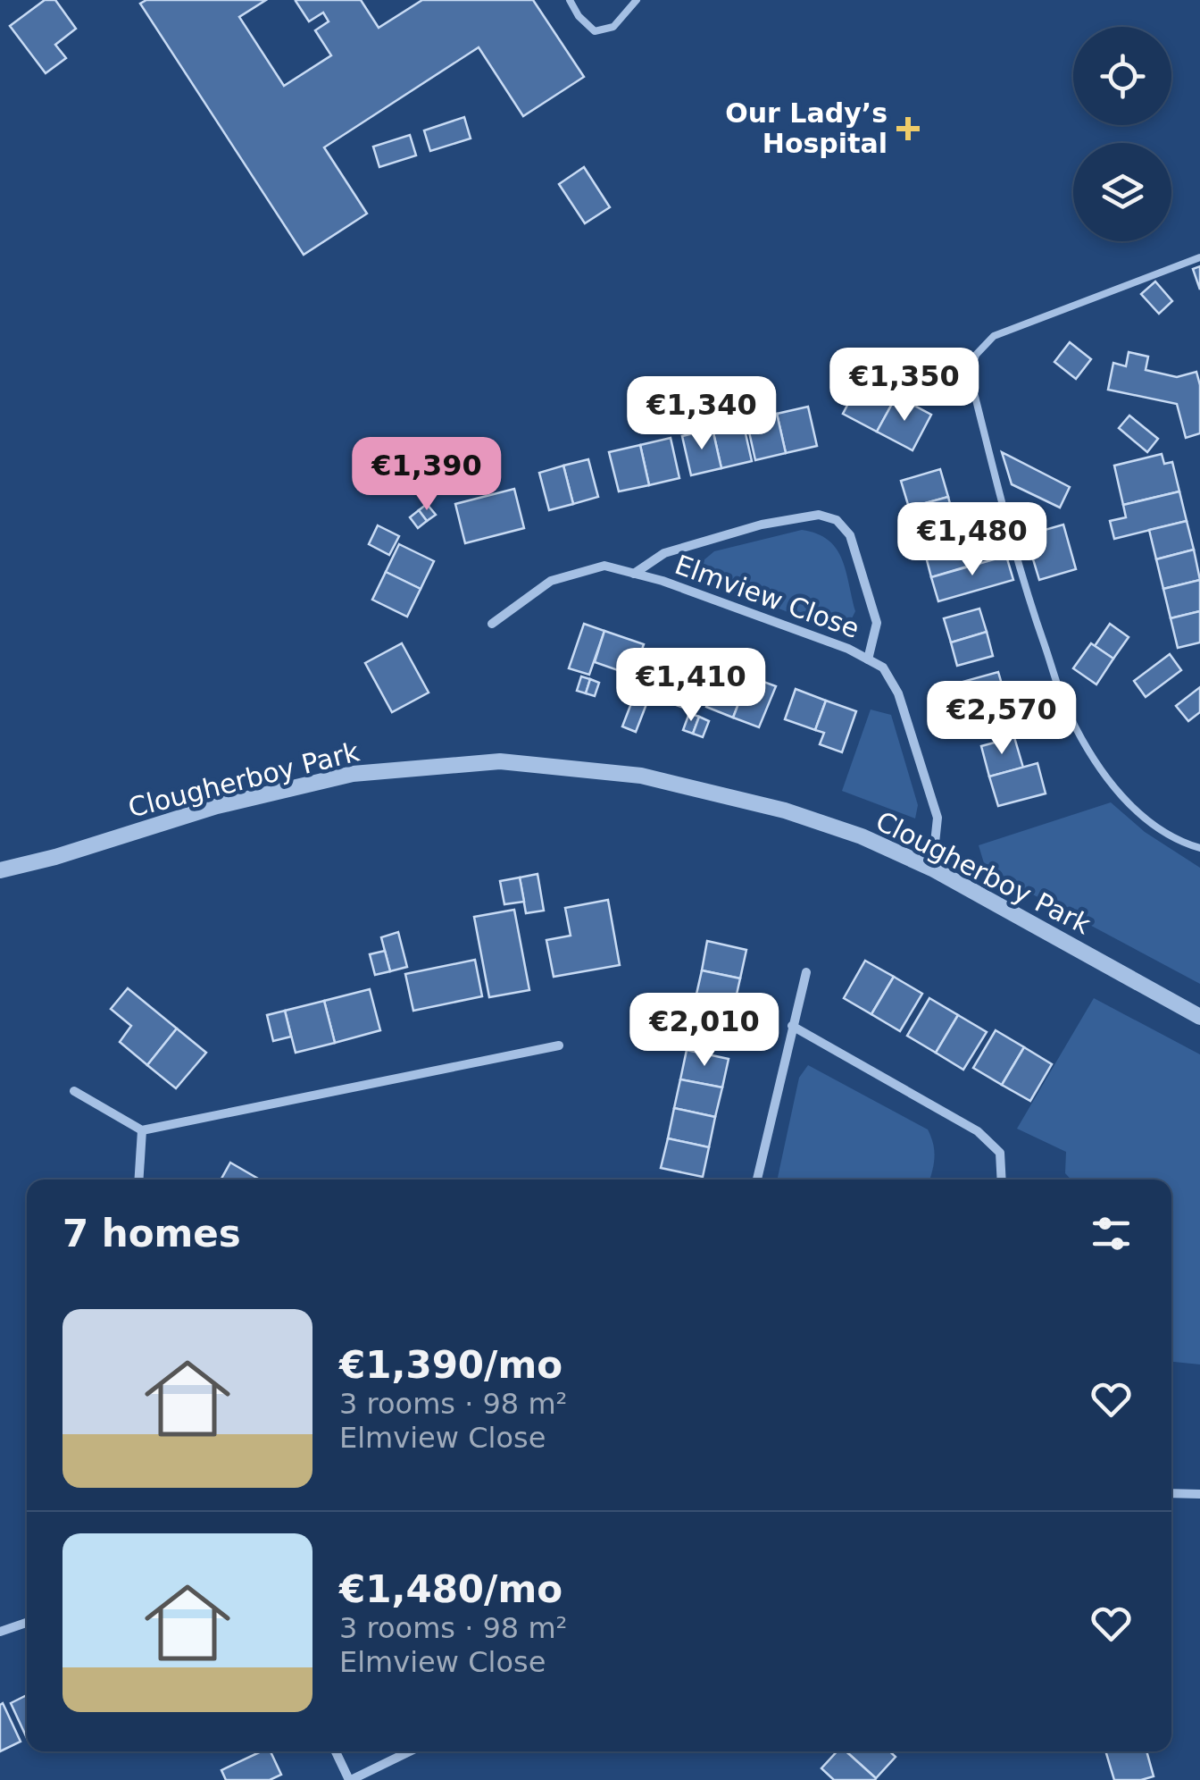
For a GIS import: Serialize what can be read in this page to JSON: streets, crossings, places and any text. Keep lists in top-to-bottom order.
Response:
{
  "streets": {
    "street": ["Elmview Close", "Clougherboy Park"]
  },
  "crossings": [
    ["Elmview Close", "Clougherboy Park"]
  ],
  "places": {
    "health": ["Our Lady’s Hospital"]
  },
  "page": {
    "price": [
      "€1,350",
      "€1,340",
      "€1,390",
      "€1,480",
      "€1,410",
      "€2,570",
      "€2,010"
    ],
    "heading": "7 homes",
    "list": [
      {
        "name": "€1,390/mo",
        "note": "3 rooms · 98 m² · Elmview Close"
      },
      {
        "name": "€1,480/mo",
        "note": "3 rooms · 98 m² · Elmview Close"
      }
    ]
  }
}
